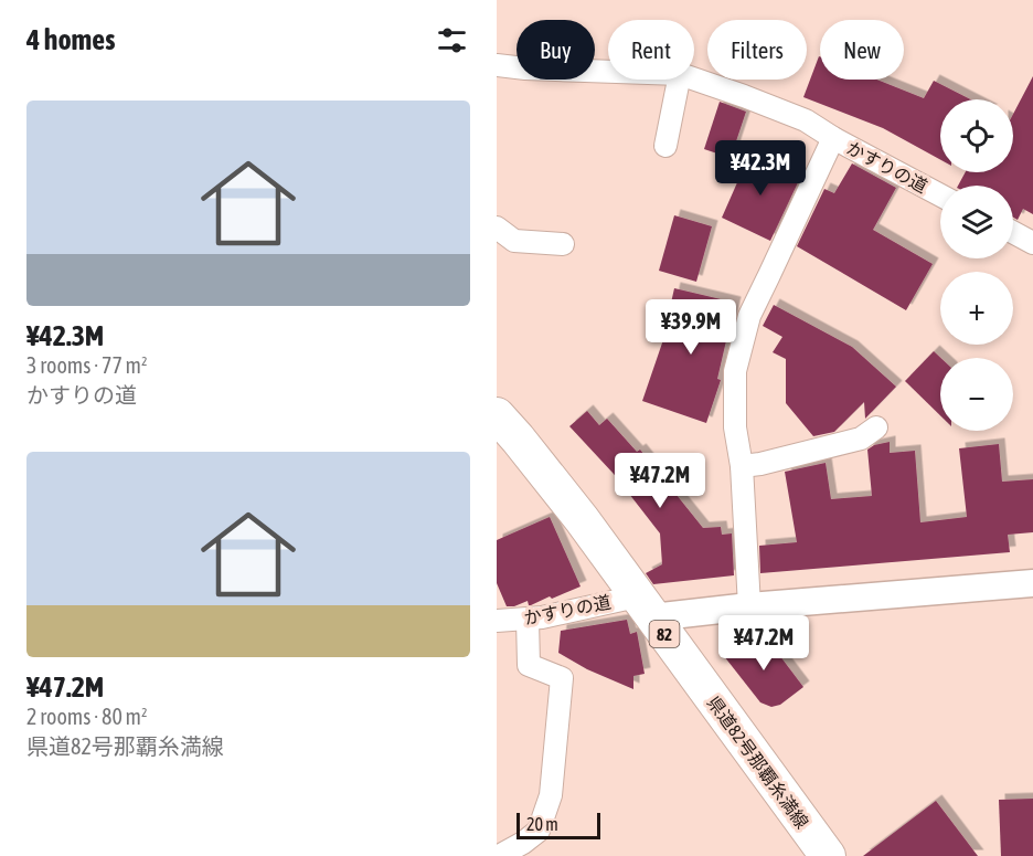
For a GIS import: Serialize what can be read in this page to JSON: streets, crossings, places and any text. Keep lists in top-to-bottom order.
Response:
{
  "streets": {
    "main road": ["82", "県道82号那覇糸満線"],
    "street": ["かすりの道"]
  },
  "crossings": [
    ["かすりの道", "県道82号那覇糸満線"]
  ],
  "scale_bar": "20 m",
  "page": {
    "heading": "4 homes",
    "chip": [
      "Buy",
      "Rent",
      "Filters",
      "New"
    ],
    "list": [
      {
        "name": "¥42.3M",
        "note": "3 rooms · 77 m² · かすりの道"
      },
      {
        "name": "¥47.2M",
        "note": "2 rooms · 80 m² · 県道82号那覇糸満線"
      }
    ],
    "map_buttons": ["+", "−"],
    "price": [
      "¥42.3M",
      "¥39.9M",
      "¥47.2M",
      "¥47.2M"
    ],
    "scale": "20 m"
  }
}
